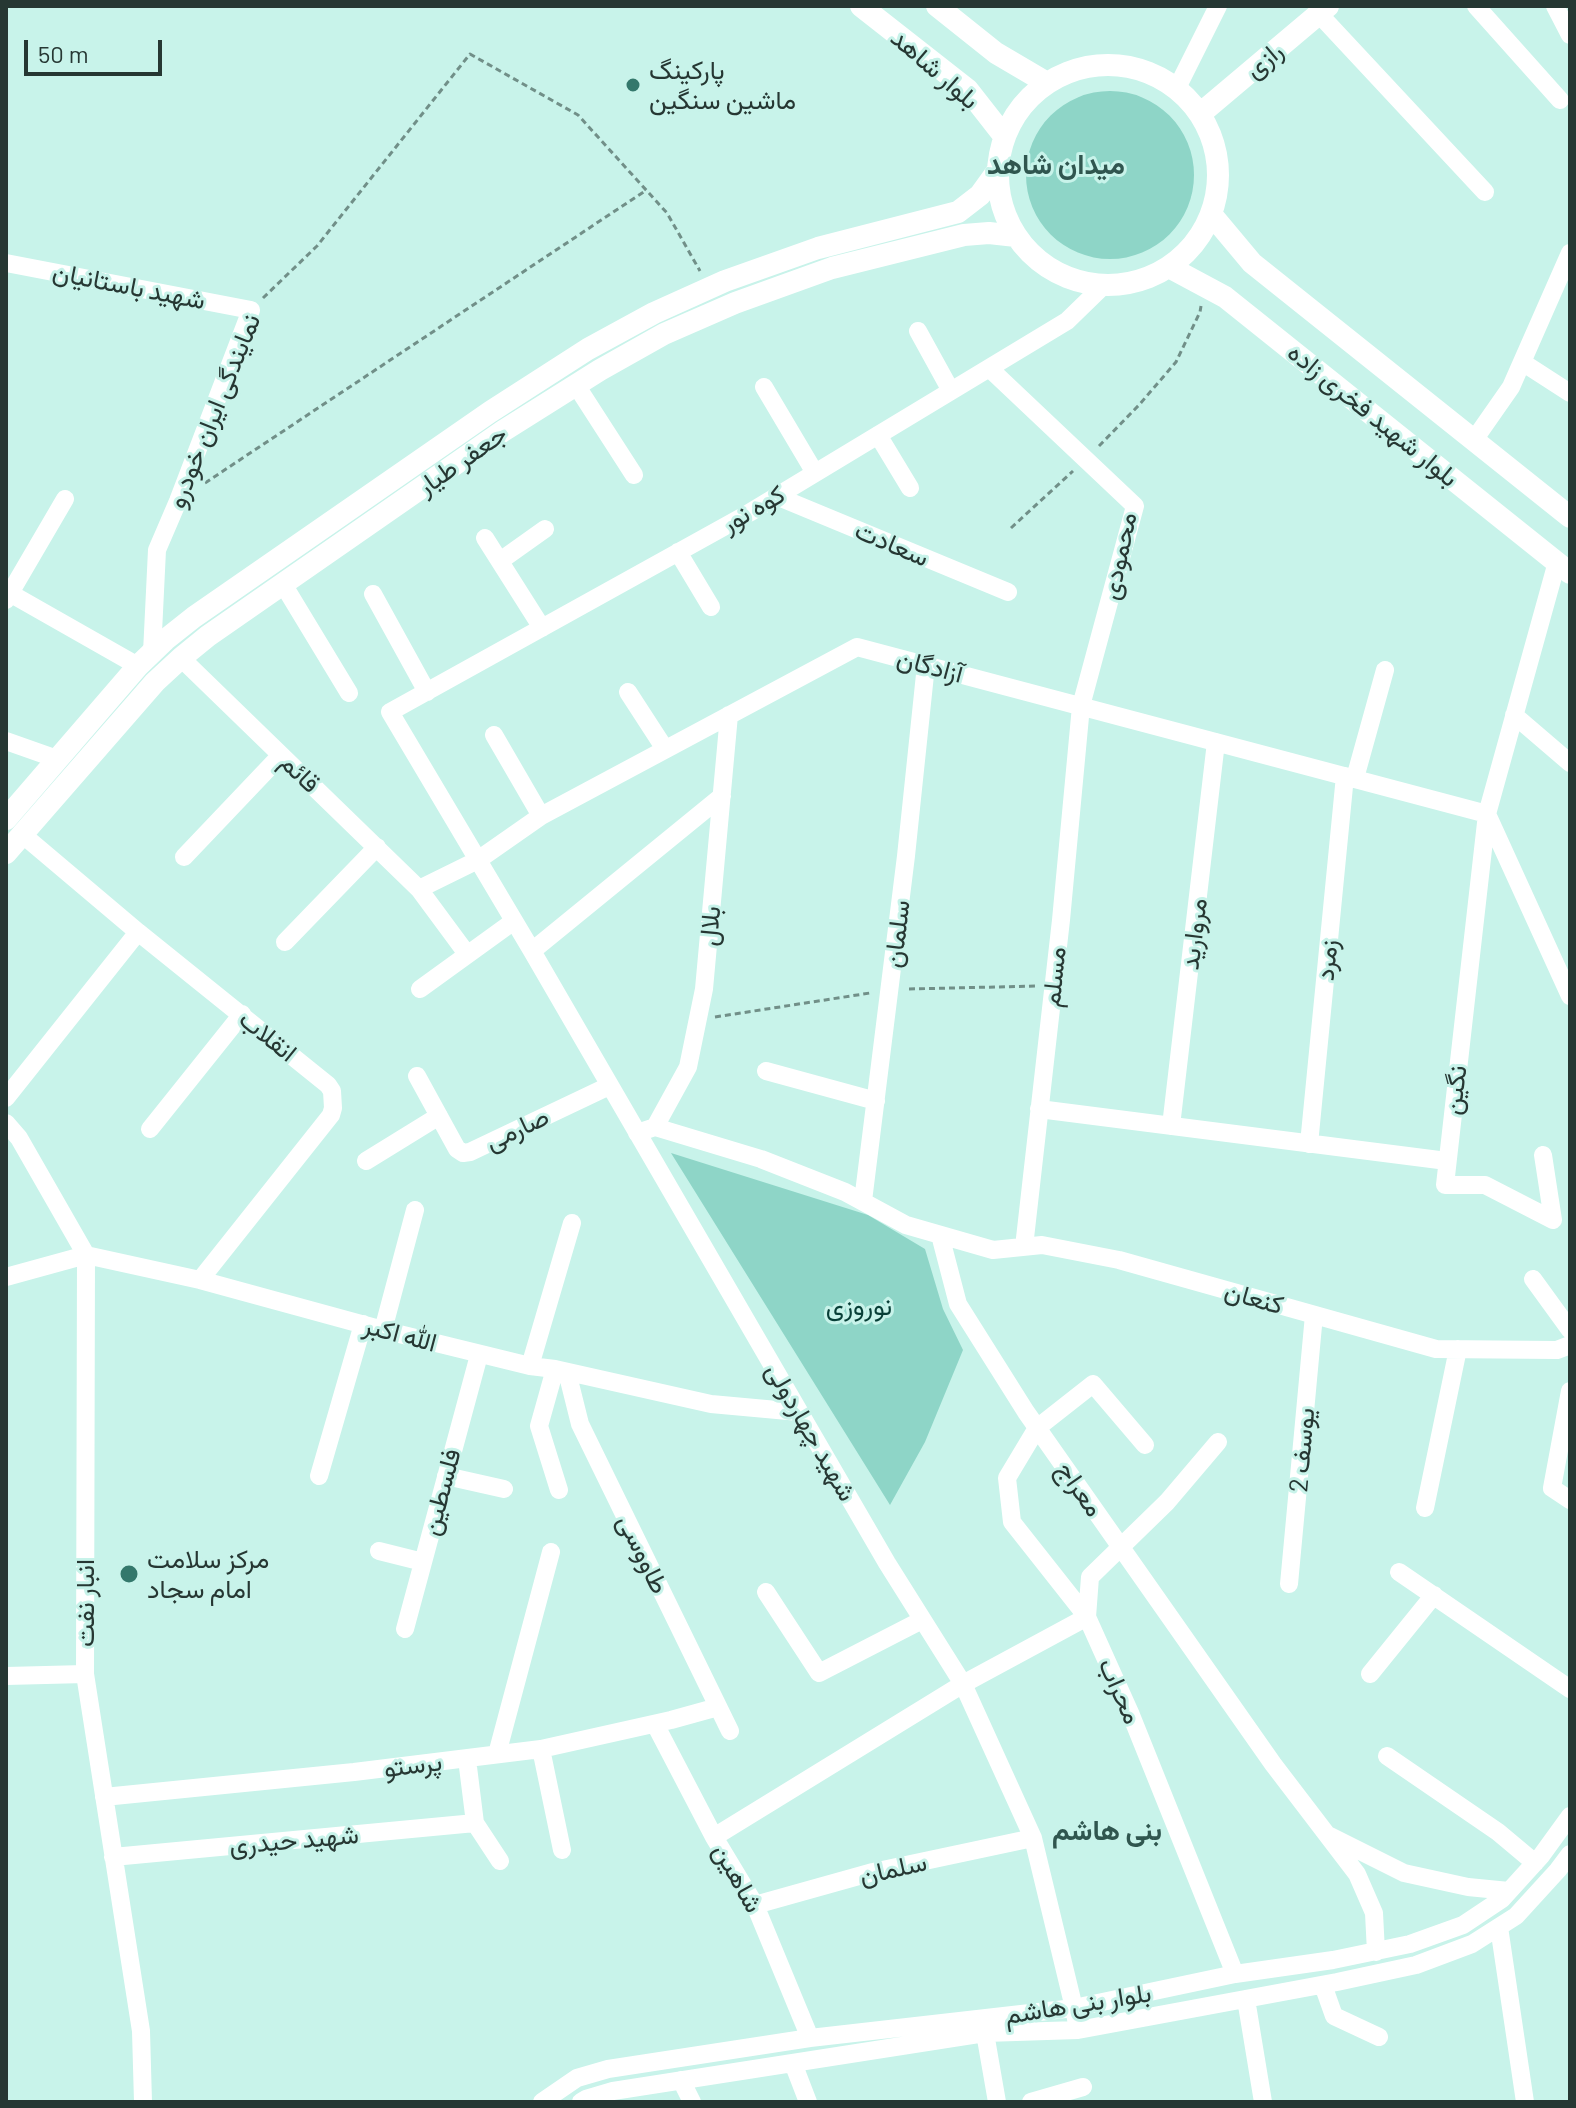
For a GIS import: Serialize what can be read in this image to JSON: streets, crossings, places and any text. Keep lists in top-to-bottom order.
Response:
{
  "streets": {
    "main road": [
      "رازی",
      "بلوار شاهد",
      "بلوار شهید فخری زاده",
      "جعفر طیار"
    ],
    "street": [
      "شهید باستانیان",
      "نمایندگی ایران خودرو",
      "کوه نور",
      "سعادت",
      "محمودی",
      "آزادگان",
      "قائم",
      "بلال",
      "سلمان",
      "مروارید",
      "زمرد",
      "مسلم",
      "انقلاب",
      "نگین",
      "صارمی",
      "کنعان",
      "الله اکبر",
      "شهید چهاردولی",
      "یوسف 2",
      "معراج",
      "فلسطین",
      "طاووسی",
      "انبار نفت",
      "محراب",
      "پرستو",
      "شهید حیدری",
      "شاهین",
      "بلوار بنی هاشم"
    ]
  },
  "crossings": [
    ["رازی", "بلوار شاهد"],
    ["رازی", "بلوار شهید فخری زاده"],
    ["رازی", "جعفر طیار"],
    ["رازی", "کوه نور"],
    ["بلوار شاهد", "بلوار شهید فخری زاده"],
    ["بلوار شاهد", "جعفر طیار"],
    ["بلوار شاهد", "کوه نور"],
    ["شهید باستانیان", "نمایندگی ایران خودرو"],
    ["نمایندگی ایران خودرو", "جعفر طیار"],
    ["بلوار شهید فخری زاده", "جعفر طیار"],
    ["بلوار شهید فخری زاده", "کوه نور"],
    ["جعفر طیار", "کوه نور"],
    ["جعفر طیار", "قائم"],
    ["جعفر طیار", "انقلاب"],
    ["کوه نور", "سعادت"],
    ["کوه نور", "محمودی"],
    ["کوه نور", "شهید چهاردولی"],
    ["محمودی", "آزادگان"],
    ["محمودی", "مسلم"],
    ["آزادگان", "قائم"],
    ["آزادگان", "بلال"],
    ["آزادگان", "سلمان"],
    ["آزادگان", "مروارید"],
    ["آزادگان", "زمرد"],
    ["آزادگان", "مسلم"],
    ["آزادگان", "نگین"],
    ["آزادگان", "شهید چهاردولی"],
    ["سلمان", "شهید چهاردولی"],
    ["سلمان", "شاهین"],
    ["مسلم", "کنعان"],
    ["انقلاب", "الله اکبر"],
    ["صارمی", "شهید چهاردولی"],
    ["کنعان", "یوسف 2"],
    ["کنعان", "معراج"],
    ["الله اکبر", "شهید چهاردولی"],
    ["الله اکبر", "فلسطین"],
    ["الله اکبر", "طاووسی"],
    ["الله اکبر", "انبار نفت"],
    ["شهید چهاردولی", "بلوار بنی هاشم"],
    ["معراج", "محراب"],
    ["معراج", "بلوار بنی هاشم"],
    ["طاووسی", "پرستو"],
    ["انبار نفت", "پرستو"],
    ["انبار نفت", "شهید حیدری"],
    ["محراب", "بلوار بنی هاشم"],
    ["پرستو", "شاهین"],
    ["شاهین", "بلوار بنی هاشم"]
  ],
  "districts": ["میدان شاهد", "بنی هاشم"],
  "parks": ["نوروزی"],
  "places": ["پارکینگ ماشین سنگین", "مرکز سلامت امام سجاد"],
  "scale_bar": "50 m"
}
